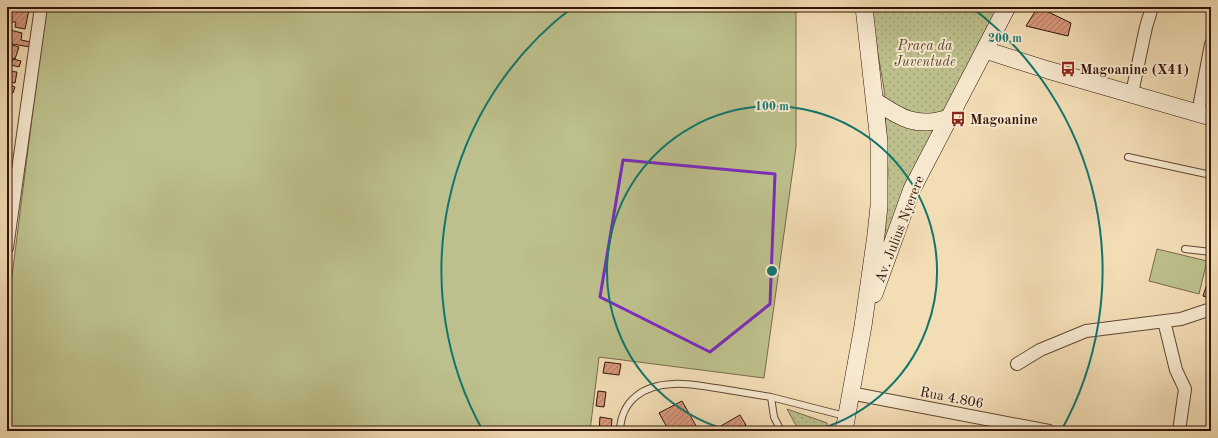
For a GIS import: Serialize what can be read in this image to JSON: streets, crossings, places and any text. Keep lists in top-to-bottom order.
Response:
{
  "streets": {
    "main road": ["Av. Julius Nyerere"],
    "street": ["Rua 4.806"]
  },
  "crossings": [
    ["Av. Julius Nyerere", "Rua 4.806"]
  ],
  "parks": ["Praça da Juventude"],
  "places": {
    "bus stop": ["Magoanine (X41)", "Magoanine"]
  },
  "rings": ["200 m", "100 m"]
}
